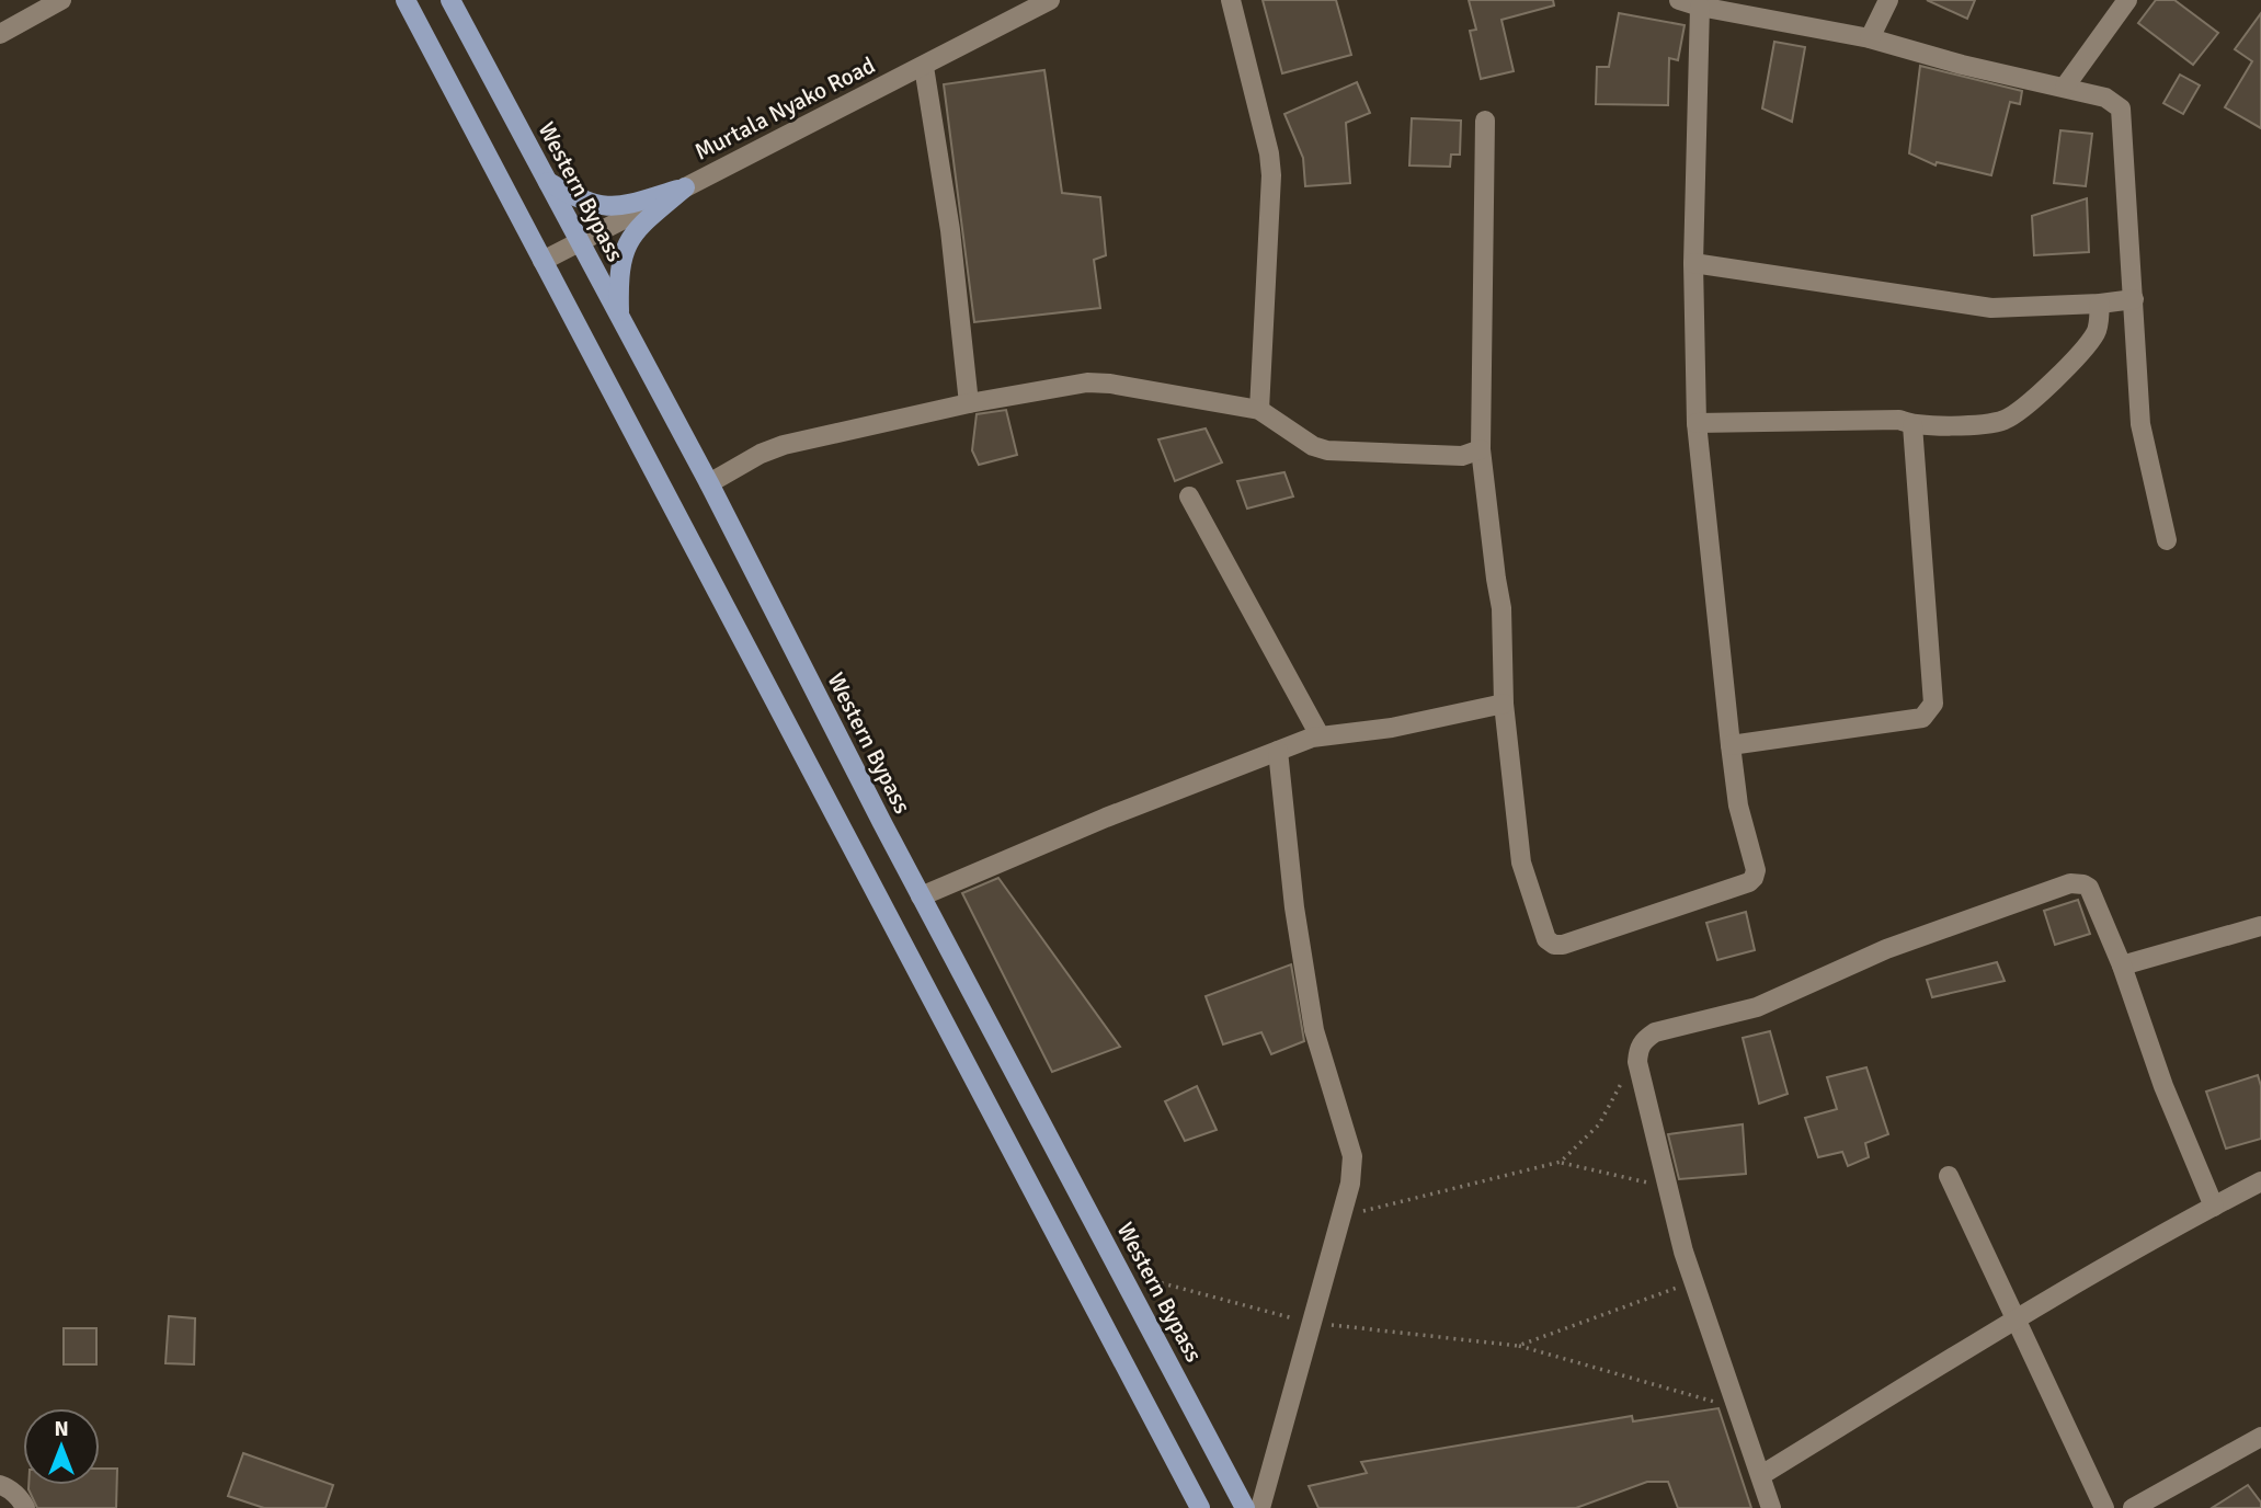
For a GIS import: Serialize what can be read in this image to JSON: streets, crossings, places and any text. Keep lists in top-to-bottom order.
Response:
{
  "streets": {
    "main road": ["Western Bypass"],
    "street": ["Murtala Nyako Road"]
  },
  "crossings": [
    ["Murtala Nyako Road", "Western Bypass"]
  ],
  "north": "top"
}
